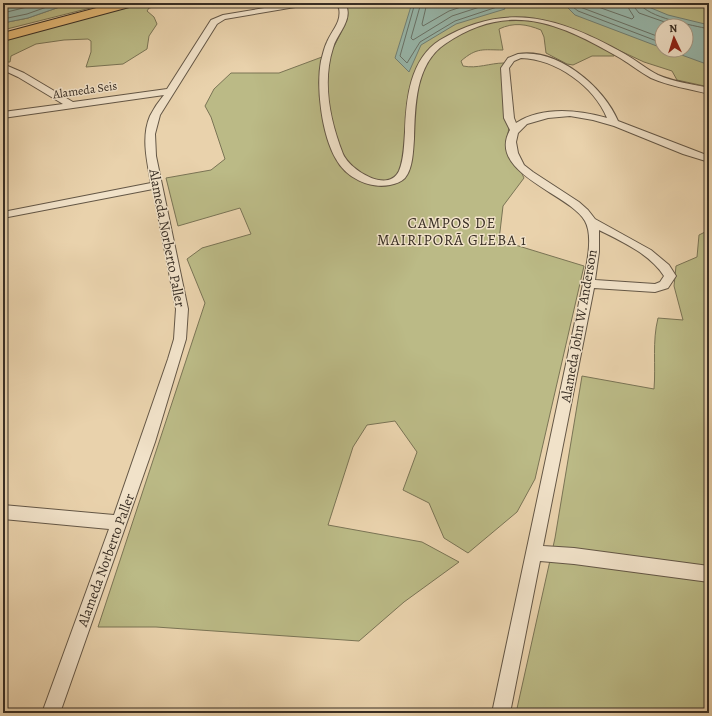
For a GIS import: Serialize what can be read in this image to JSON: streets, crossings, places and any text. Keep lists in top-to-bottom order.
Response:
{
  "streets": {
    "street": ["Alameda Seis", "Alameda Norberto Paller", "Alameda John W. Anderson"]
  },
  "crossings": [
    ["Alameda Seis", "Alameda Norberto Paller"]
  ],
  "districts": ["CAMPOS DE MAIRIPORÃ GLEBA 1"],
  "north": "top"
}
